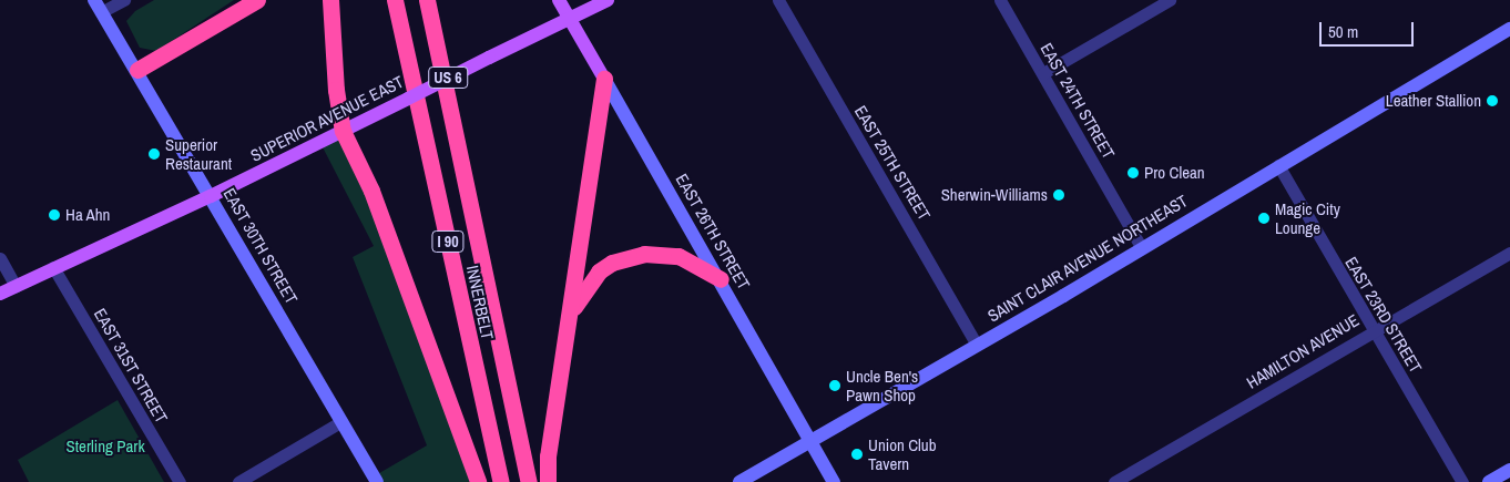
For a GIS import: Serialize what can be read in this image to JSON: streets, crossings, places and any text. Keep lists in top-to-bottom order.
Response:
{
  "streets": {
    "highway": ["I 90", "INNERBELT"],
    "main road": [
      "US 6",
      "SUPERIOR AVENUE EAST",
      "EAST 26TH STREET",
      "EAST 30TH STREET",
      "SAINT CLAIR AVENUE NORTHEAST"
    ],
    "street": [
      "EAST 24TH STREET",
      "EAST 25TH STREET",
      "EAST 23RD STREET",
      "HAMILTON AVENUE",
      "EAST 31ST STREET"
    ]
  },
  "crossings": [
    ["EAST 24TH STREET", "SAINT CLAIR AVENUE NORTHEAST"],
    ["SUPERIOR AVENUE EAST", "EAST 26TH STREET"],
    ["SUPERIOR AVENUE EAST", "EAST 30TH STREET"],
    ["SUPERIOR AVENUE EAST", "EAST 31ST STREET"],
    ["EAST 25TH STREET", "SAINT CLAIR AVENUE NORTHEAST"],
    ["EAST 26TH STREET", "SAINT CLAIR AVENUE NORTHEAST"],
    ["SAINT CLAIR AVENUE NORTHEAST", "EAST 23RD STREET"],
    ["EAST 23RD STREET", "HAMILTON AVENUE"]
  ],
  "parks": ["Sterling Park"],
  "places": [
    "Leather Stallion",
    "Superior Restaurant",
    "Pro Clean",
    "Sherwin-Williams",
    "Ha Ahn",
    "Magic City Lounge",
    "Uncle Ben's Pawn Shop",
    "Union Club Tavern"
  ],
  "scale_bar": "50 m"
}
